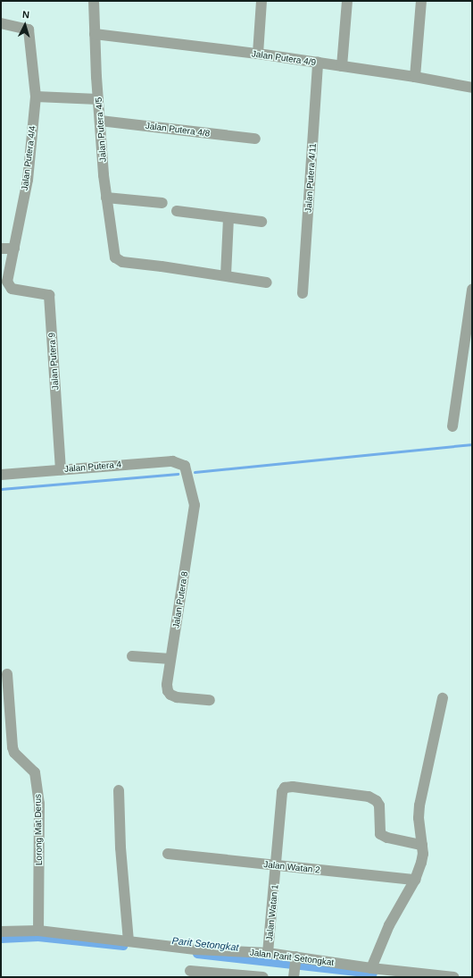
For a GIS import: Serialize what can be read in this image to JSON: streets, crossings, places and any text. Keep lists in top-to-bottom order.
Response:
{
  "streets": {
    "street": [
      "Jalan Putera 4/9",
      "Jalan Putera 4/5",
      "Jalan Putera 4/8",
      "Jalan Putera 4/4",
      "Jalan Putera 4/11",
      "Jalan Putera 9",
      "Jalan Putera 4",
      "Jalan Putera 8",
      "Lorong Mat Derus",
      "Jalan Watan 2",
      "Jalan Watan 1",
      "Jalan Parit Setongkat"
    ]
  },
  "crossings": [
    ["Jalan Putera 4/9", "Jalan Putera 4/5"],
    ["Jalan Putera 4/9", "Jalan Putera 4/11"],
    ["Jalan Putera 4/5", "Jalan Putera 4/8"],
    ["Jalan Putera 4/4", "Jalan Putera 9"],
    ["Jalan Putera 9", "Jalan Putera 4"],
    ["Jalan Putera 4", "Jalan Putera 8"],
    ["Lorong Mat Derus", "Jalan Parit Setongkat"],
    ["Jalan Watan 2", "Jalan Watan 1"],
    ["Jalan Watan 1", "Jalan Parit Setongkat"]
  ],
  "water": ["Parit Setongkat"],
  "north": "top"
}
